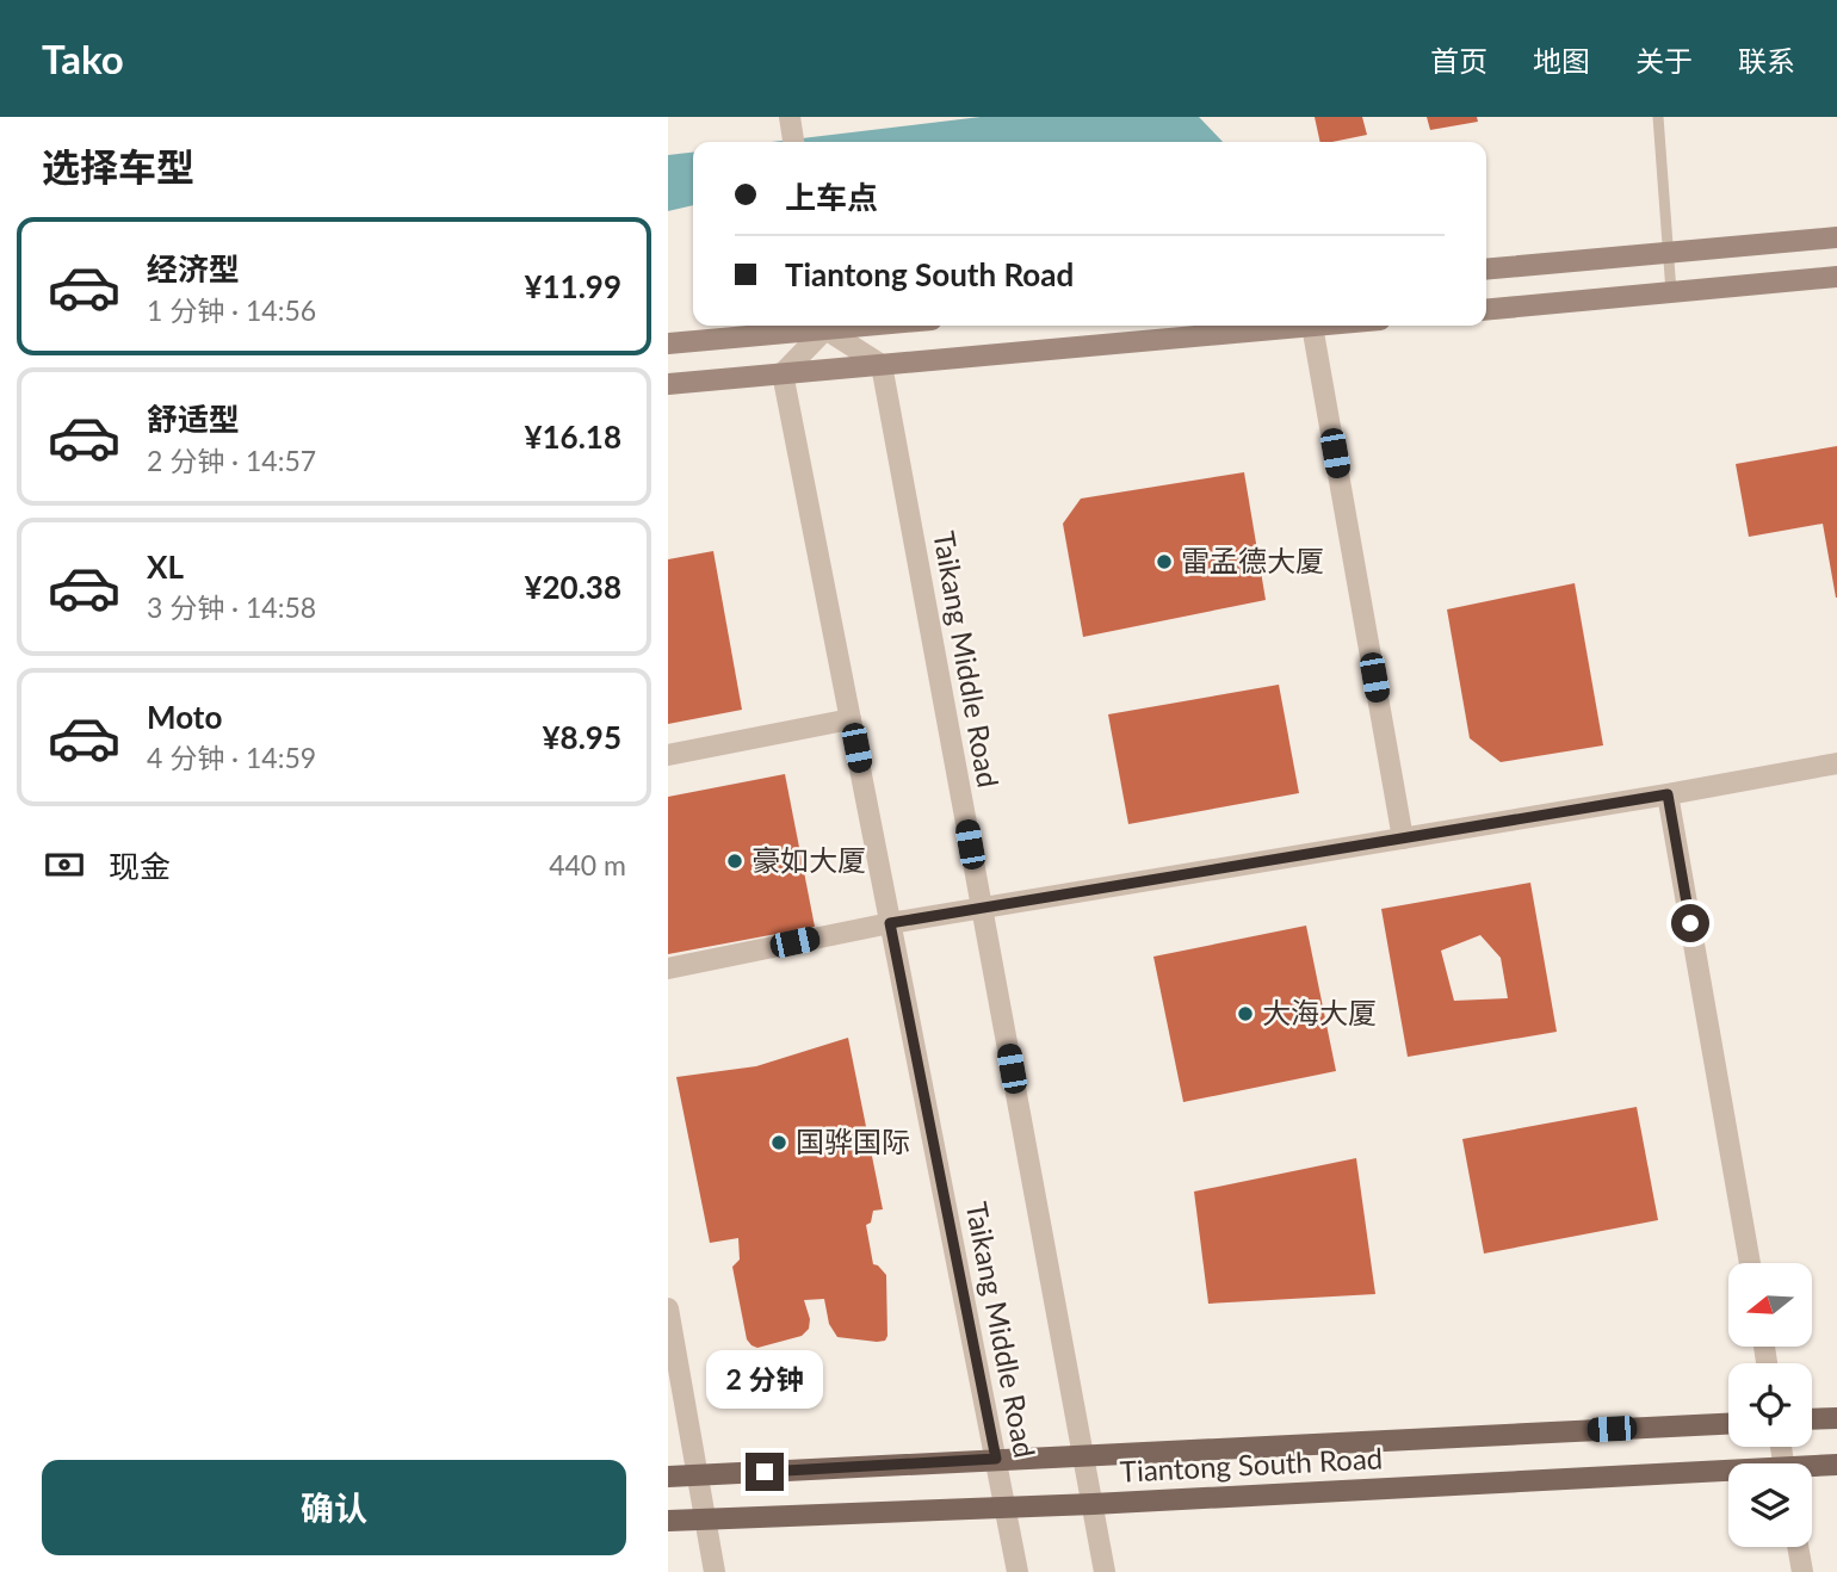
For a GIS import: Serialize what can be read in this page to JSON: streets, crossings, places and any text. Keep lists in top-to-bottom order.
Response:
{
  "streets": {
    "main road": ["Tiantong South Road"],
    "street": ["Taikang Middle Road"]
  },
  "crossings": [
    ["Taikang Middle Road", "Tiantong South Road"]
  ],
  "places": [
    "雷孟德大厦",
    "豪如大厦",
    "大海大厦",
    "国骅国际"
  ],
  "north": "left",
  "page": {
    "header": "Tako",
    "nav": [
      "首页",
      "地图",
      "关于",
      "联系"
    ],
    "heading": "选择车型",
    "banner": ["上车点", "Tiantong South Road"],
    "list": [
      {
        "name": "经济型",
        "note": "1 分钟 · 14:56",
        "value": "¥11.99"
      },
      {
        "name": "舒适型",
        "note": "2 分钟 · 14:57",
        "value": "¥16.18"
      },
      {
        "name": "XL",
        "note": "3 分钟 · 14:58",
        "value": "¥20.38"
      },
      {
        "name": "Moto",
        "note": "4 分钟 · 14:59",
        "value": "¥8.95"
      }
    ],
    "pay": ["现金", "440 m"],
    "bubble": "2 分钟",
    "buttons": "确认"
  }
}
